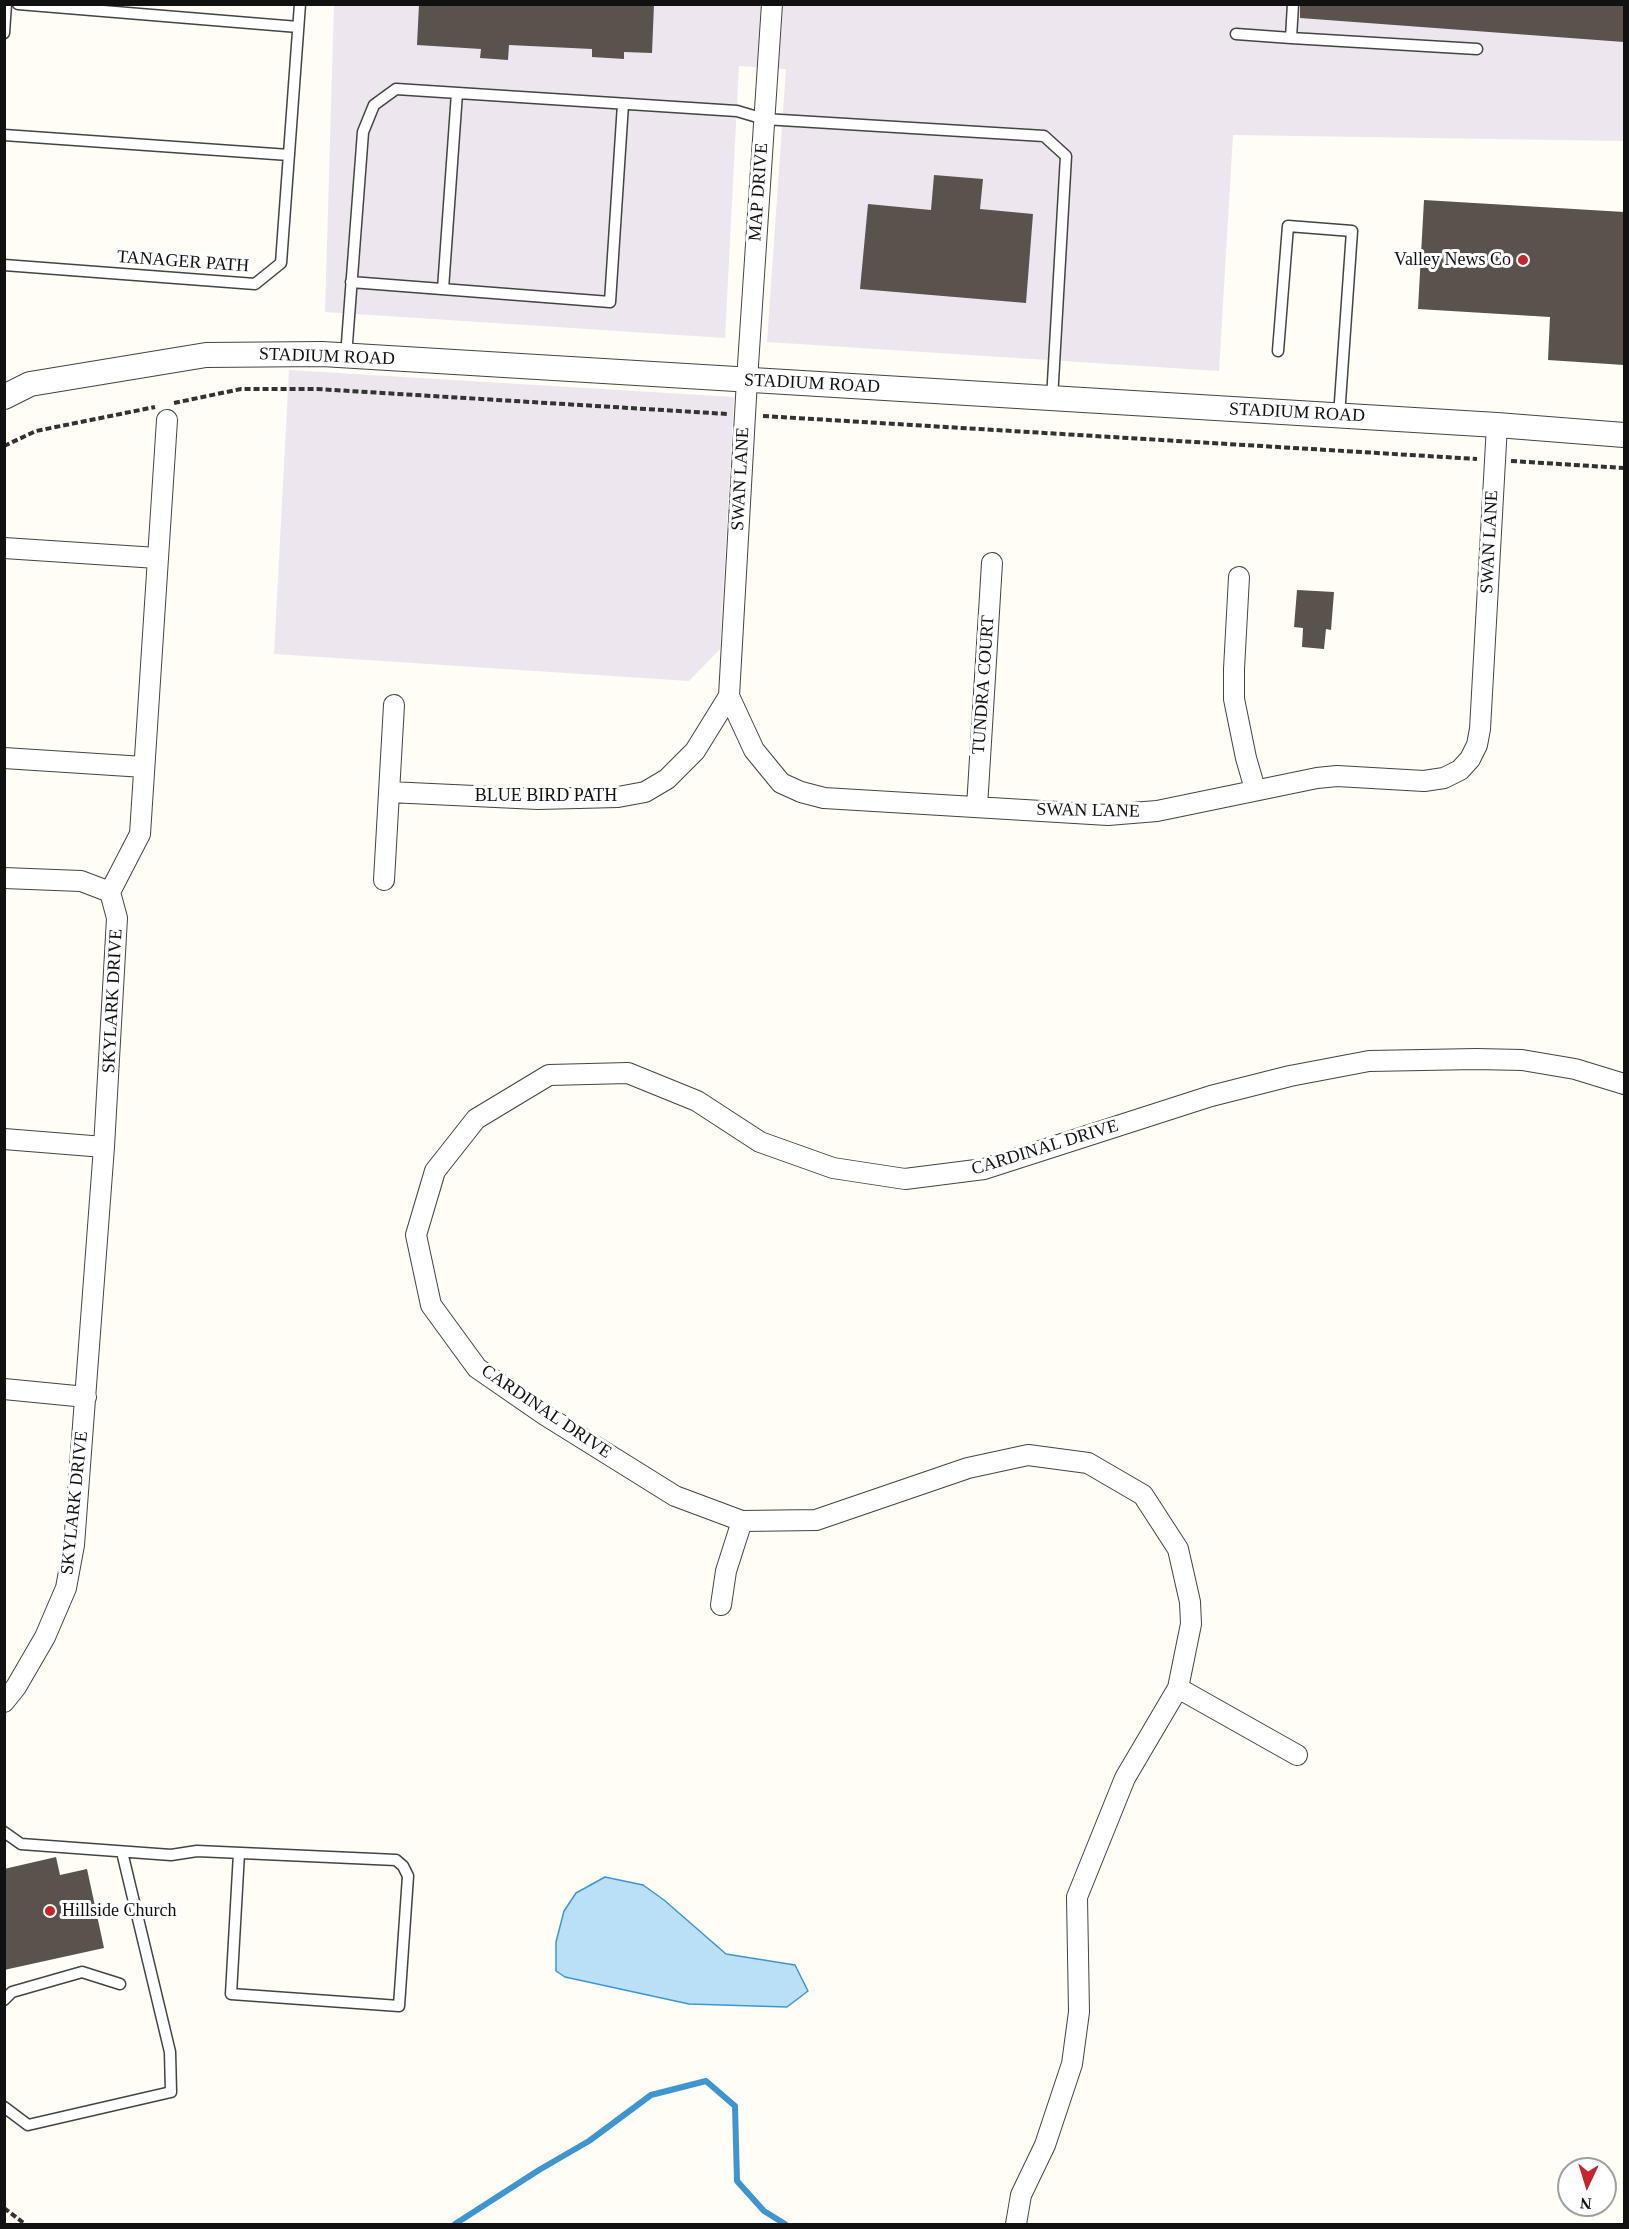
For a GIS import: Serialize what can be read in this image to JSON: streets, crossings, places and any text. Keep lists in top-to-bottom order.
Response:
{
  "streets": {
    "street": [
      "MAP DRIVE",
      "STADIUM ROAD",
      "SWAN LANE",
      "TUNDRA COURT",
      "BLUE BIRD PATH",
      "SKYLARK DRIVE",
      "CARDINAL DRIVE"
    ],
    "lane": ["TANAGER PATH"]
  },
  "crossings": [
    ["MAP DRIVE", "STADIUM ROAD"],
    ["MAP DRIVE", "SWAN LANE"],
    ["STADIUM ROAD", "SWAN LANE"],
    ["SWAN LANE", "TUNDRA COURT"],
    ["SWAN LANE", "BLUE BIRD PATH"]
  ],
  "places": ["Valley News Co", "Hillside Church"],
  "north": "bottom"
}
